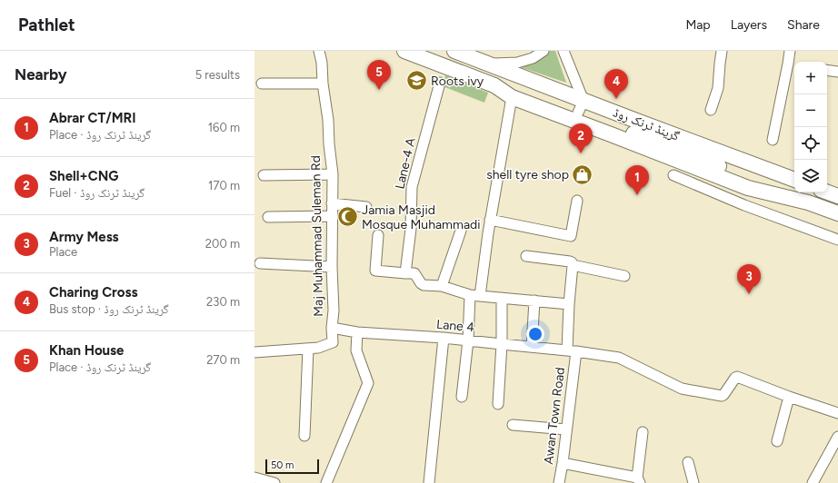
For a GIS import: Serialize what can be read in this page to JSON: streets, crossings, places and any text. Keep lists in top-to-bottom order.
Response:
{
  "streets": {
    "highway": ["گرینڈ ٹرنک روڈ"],
    "street": [
      "Lane-4 A",
      "Maj Muhammad Suleman Rd",
      "Lane 4",
      "Awan Town Road"
    ]
  },
  "crossings": [
    ["Maj Muhammad Suleman Rd", "Lane 4"],
    ["Lane 4", "Awan Town Road"]
  ],
  "places": {
    "school or university": ["Roots ivy"],
    "shop": ["shell tyre shop"],
    "mosque": ["Jamia Masjid Mosque Muhammadi"]
  },
  "scale_bar": "50 m",
  "page": {
    "header": "Pathlet",
    "nav": ["Map", "Layers", "Share"],
    "heading": ["Nearby", "5 results"],
    "pins": [
      "5",
      "4",
      "2",
      "1",
      "3"
    ],
    "map_buttons": ["+", "−"],
    "list": [
      {
        "mark": "1",
        "name": "Abrar CT/MRI",
        "note": "Place · گرینڈ ٹرنک روڈ",
        "value": "160 m"
      },
      {
        "mark": "2",
        "name": "Shell+CNG",
        "note": "Fuel · گرینڈ ٹرنک روڈ",
        "value": "170 m"
      },
      {
        "mark": "3",
        "name": "Army Mess",
        "note": "Place",
        "value": "200 m"
      },
      {
        "mark": "4",
        "name": "Charing Cross",
        "note": "Bus stop · گرینڈ ٹرنک روڈ",
        "value": "230 m"
      },
      {
        "mark": "5",
        "name": "Khan House",
        "note": "Place · گرینڈ ٹرنک روڈ",
        "value": "270 m"
      }
    ],
    "scale": "50 m"
  }
}
